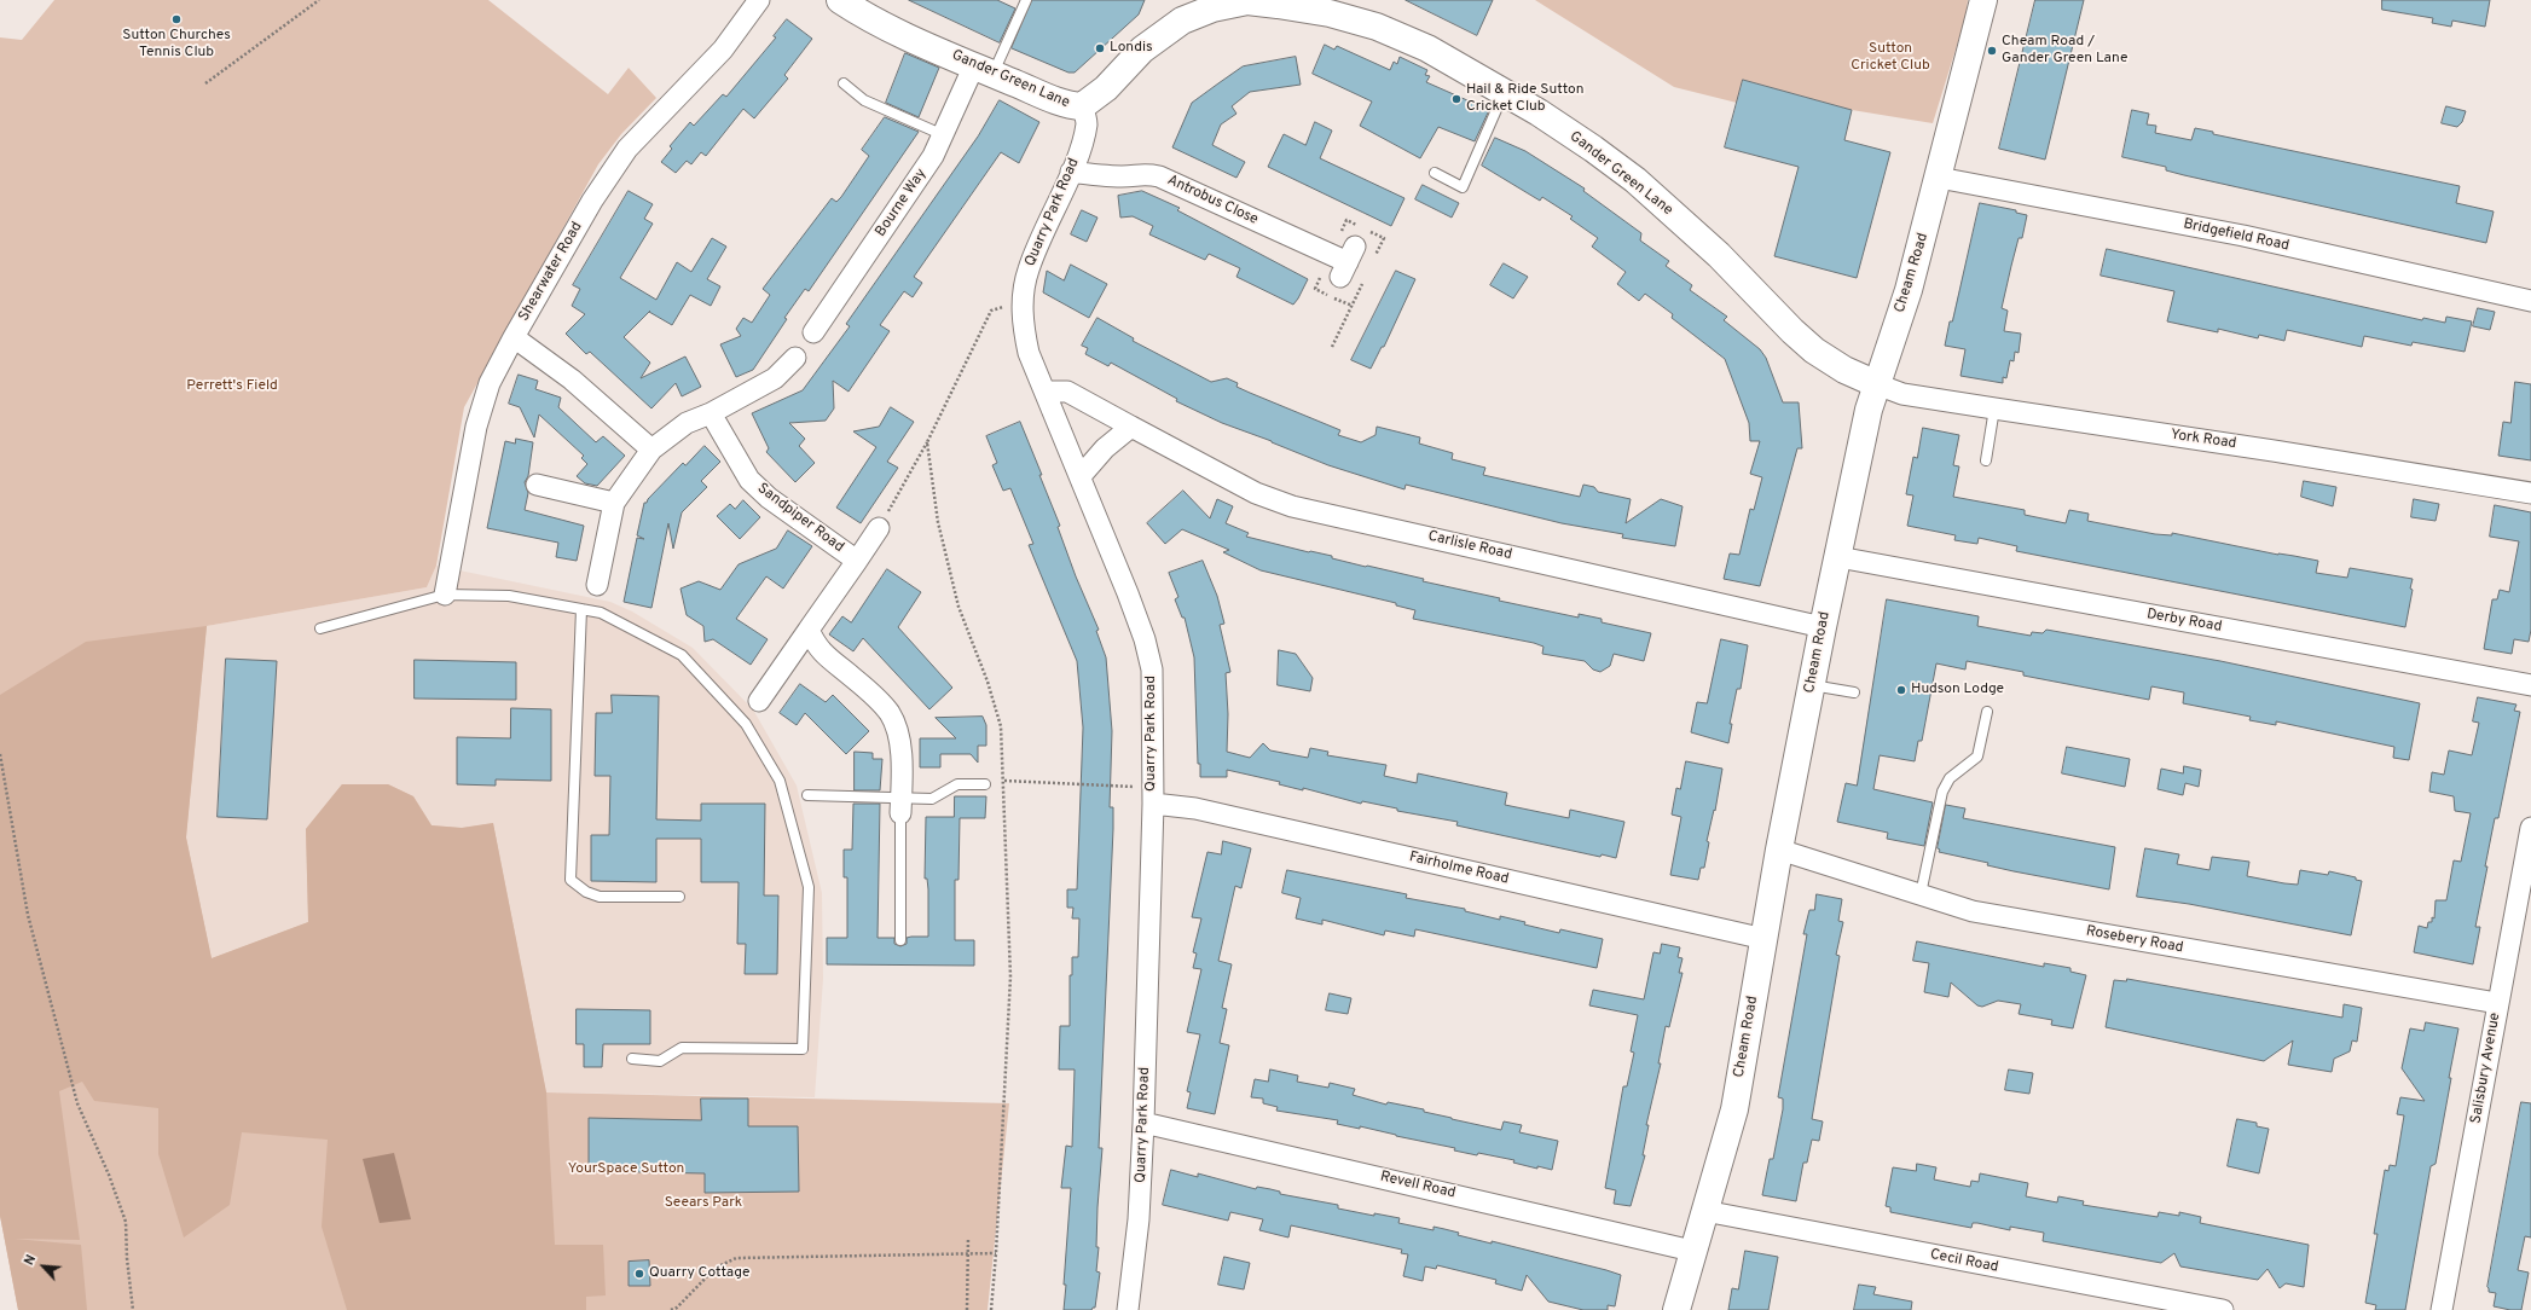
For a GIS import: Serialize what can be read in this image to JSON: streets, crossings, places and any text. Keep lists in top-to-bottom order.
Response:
{
  "streets": {
    "main road": ["Gander Green Lane", "Cheam Road"],
    "street": [
      "Antrobus Close",
      "Bourne Way",
      "Quarry Park Road",
      "Bridgefield Road",
      "Shearwater Road",
      "York Road",
      "Sandpiper Road",
      "Carlisle Road",
      "Derby Road",
      "Fairholme Road",
      "Rosebery Road",
      "Salisbury Avenue",
      "Revell Road",
      "Cecil Road"
    ]
  },
  "crossings": [
    ["Gander Green Lane", "Bourne Way"],
    ["Gander Green Lane", "Quarry Park Road"],
    ["Gander Green Lane", "Cheam Road"],
    ["Gander Green Lane", "York Road"],
    ["Antrobus Close", "Quarry Park Road"],
    ["Quarry Park Road", "Carlisle Road"],
    ["Quarry Park Road", "Fairholme Road"],
    ["Quarry Park Road", "Revell Road"],
    ["Bridgefield Road", "Cheam Road"],
    ["Cheam Road", "York Road"],
    ["Cheam Road", "Carlisle Road"],
    ["Cheam Road", "Derby Road"],
    ["Cheam Road", "Fairholme Road"],
    ["Cheam Road", "Rosebery Road"],
    ["Cheam Road", "Revell Road"],
    ["Cheam Road", "Cecil Road"],
    ["Rosebery Road", "Salisbury Avenue"]
  ],
  "parks": [
    "Sutton Cricket Club",
    "Perrett's Field",
    "YourSpace Sutton",
    "Seears Park"
  ],
  "places": [
    "Sutton Churches Tennis Club",
    "Londis",
    "Cheam Road / Gander Green Lane",
    "Hail & Ride Sutton Cricket Club",
    "Hudson Lodge",
    "Quarry Cottage"
  ],
  "north": "top left"
}
